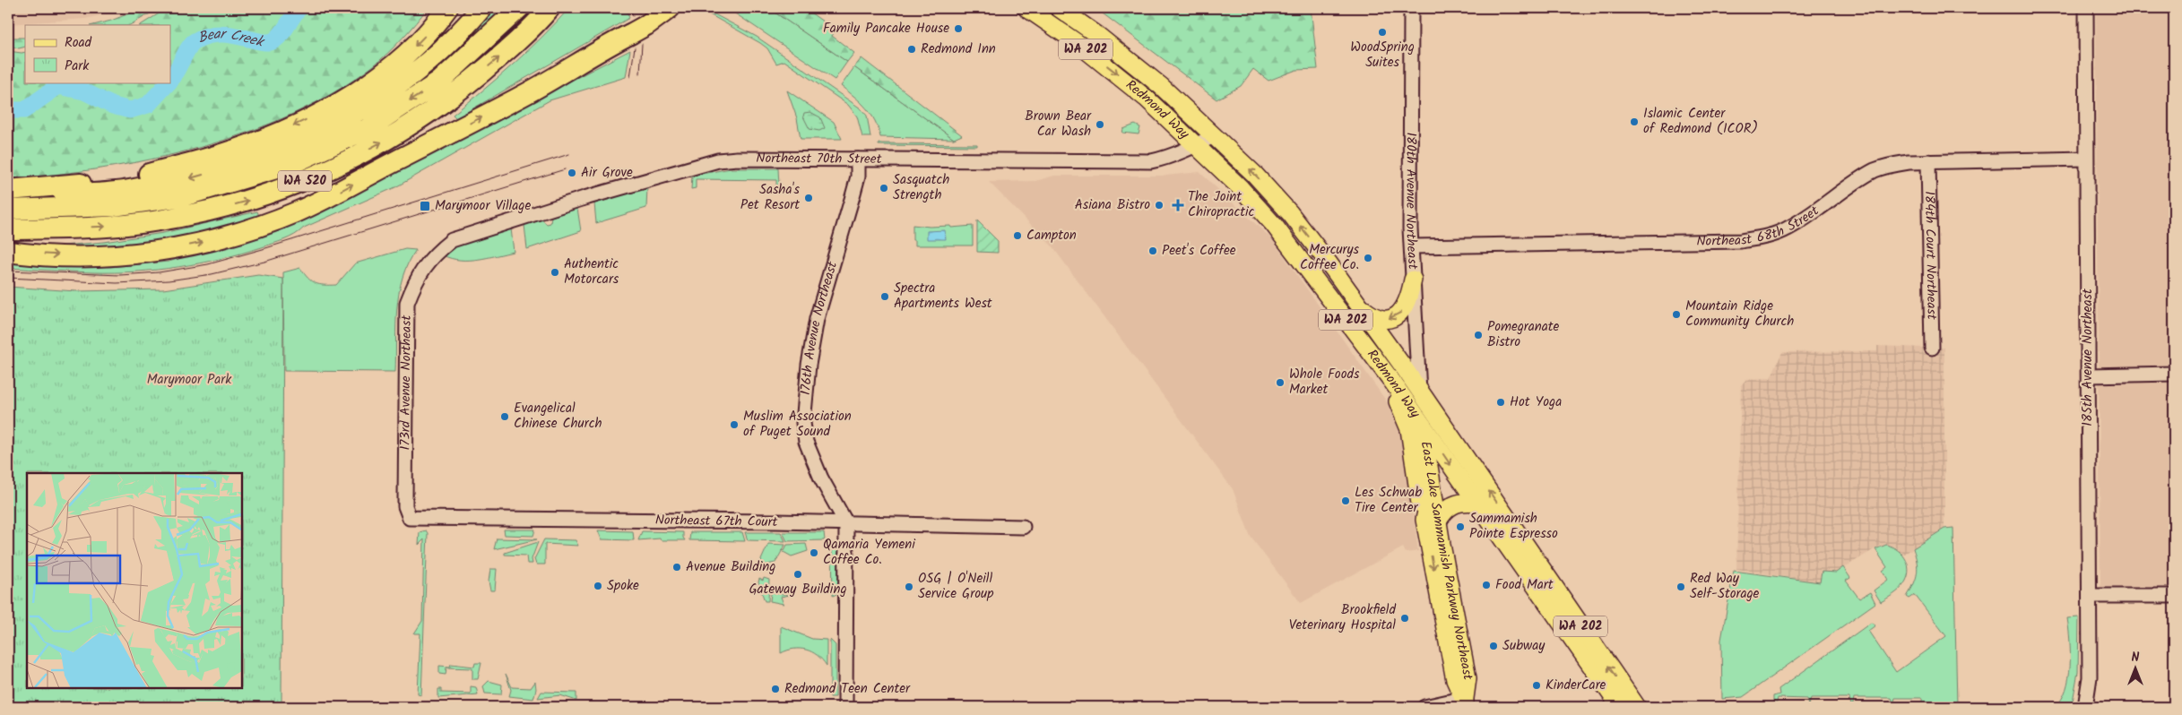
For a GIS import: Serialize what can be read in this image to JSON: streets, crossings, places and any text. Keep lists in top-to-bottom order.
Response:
{
  "streets": {
    "highway": ["WA 520"],
    "main road": ["WA 202", "Redmond Way", "East Lake Sammamish Parkway Northeast"],
    "street": [
      "Northeast 70th Street",
      "180th Avenue Northeast",
      "Northeast 68th Street",
      "184th Court Northeast",
      "176th Avenue Northeast",
      "185th Avenue Northeast",
      "173rd Avenue Northeast",
      "Northeast 67th Court"
    ]
  },
  "crossings": [
    ["Redmond Way", "Northeast 70th Street"],
    ["Redmond Way", "180th Avenue Northeast"],
    ["Redmond Way", "East Lake Sammamish Parkway Northeast"],
    ["Northeast 70th Street", "176th Avenue Northeast"],
    ["Northeast 70th Street", "173rd Avenue Northeast"],
    ["180th Avenue Northeast", "Northeast 68th Street"],
    ["180th Avenue Northeast", "East Lake Sammamish Parkway Northeast"],
    ["Northeast 68th Street", "184th Court Northeast"],
    ["Northeast 68th Street", "185th Avenue Northeast"],
    ["176th Avenue Northeast", "Northeast 67th Court"],
    ["173rd Avenue Northeast", "Northeast 67th Court"]
  ],
  "water": ["Bear Creek"],
  "parks": ["Marymoor Park"],
  "places": {
    "other": [
      "Family Pancake House",
      "WoodSpring Suites",
      "Redmond Inn",
      "Islamic Center of Redmond (ICOR)",
      "Brown Bear Car Wash",
      "Air Grove",
      "Sasquatch Strength",
      "Sasha's Pet Resort",
      "Asiana Bistro",
      "Campton",
      "Peet's Coffee",
      "Mercurys Coffee Co.",
      "Authentic Motorcars",
      "Spectra Apartments West",
      "Mountain Ridge Community Church",
      "Pomegranate Bistro",
      "Whole Foods Market",
      "Hot Yoga",
      "Evangelical Chinese Church",
      "Muslim Association of Puget Sound",
      "Les Schwab Tire Center",
      "Sammamish Pointe Espresso",
      "Qamaria Yemeni Coffee Co.",
      "Avenue Building",
      "Gateway Building",
      "Food Mart",
      "Spoke",
      "OSG | O'Neill Service Group",
      "Red Way Self-Storage",
      "Brookfield Veterinary Hospital",
      "Subway",
      "KinderCare",
      "Redmond Teen Center"
    ],
    "health": ["The Joint Chiropractic"],
    "transit": ["Marymoor Village"]
  },
  "legend": ["Road", "Park"],
  "north": "top"
}
